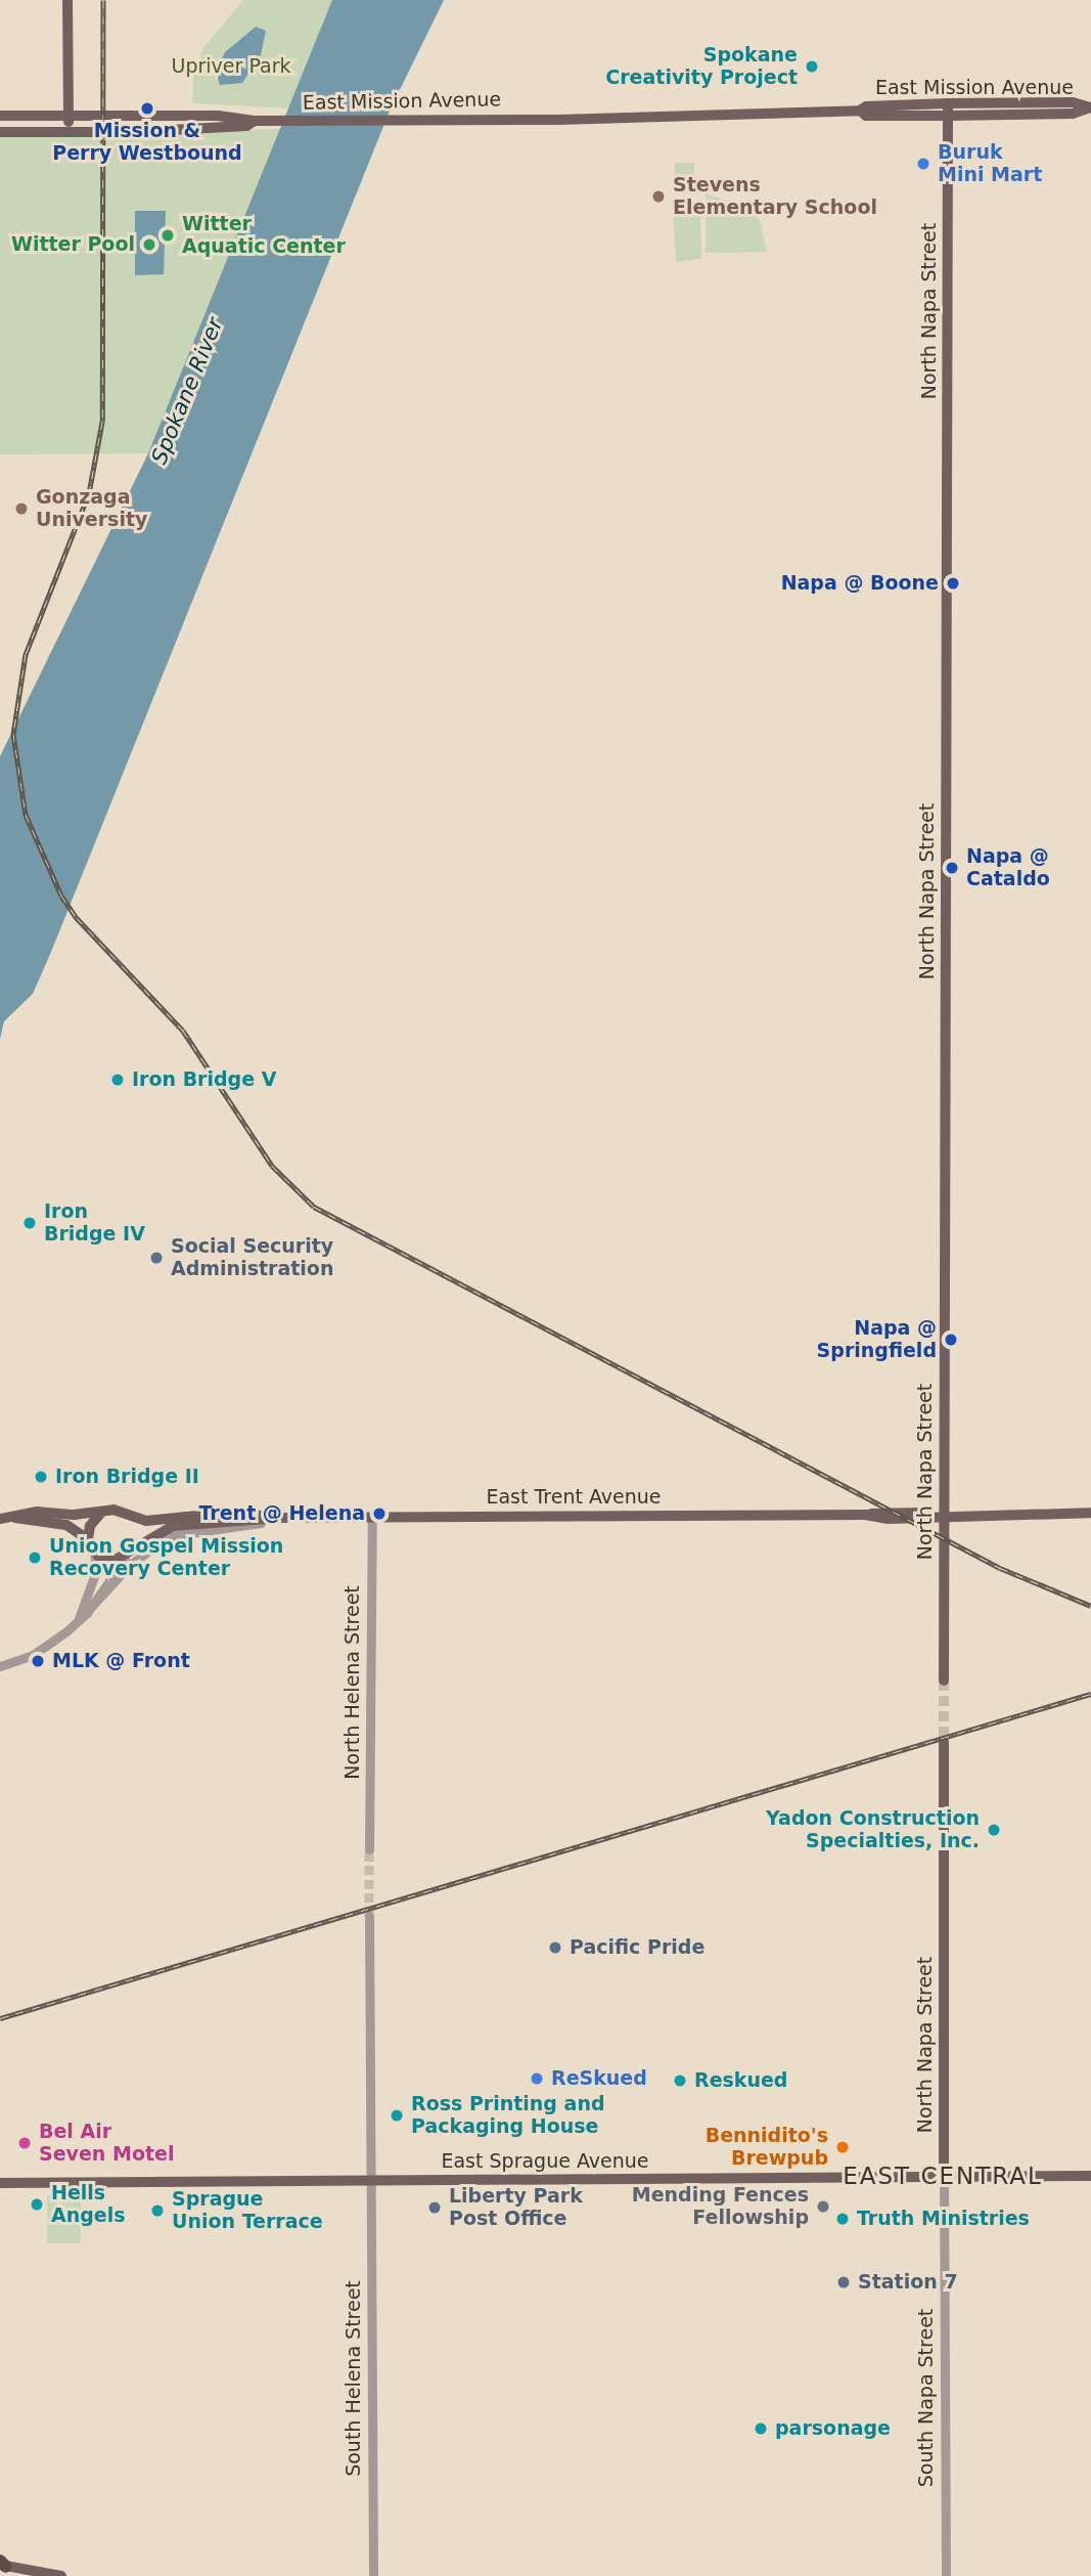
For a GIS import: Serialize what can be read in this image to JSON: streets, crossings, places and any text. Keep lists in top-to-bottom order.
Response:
{
  "streets": {
    "main road": [
      "East Mission Avenue",
      "North Napa Street",
      "East Trent Avenue",
      "East Sprague Avenue"
    ],
    "street": ["North Helena Street", "South Helena Street", "South Napa Street"]
  },
  "crossings": [
    ["East Mission Avenue", "North Napa Street"],
    ["North Napa Street", "East Trent Avenue"],
    ["North Napa Street", "East Sprague Avenue"],
    ["North Napa Street", "South Napa Street"],
    ["East Trent Avenue", "North Helena Street"],
    ["East Sprague Avenue", "South Helena Street"],
    ["East Sprague Avenue", "South Napa Street"]
  ],
  "districts": ["EAST CENTRAL"],
  "water": ["Spokane River"],
  "parks": ["Upriver Park"],
  "places": [
    "Spokane Creativity Project",
    "Mission & Perry Westbound",
    "Buruk Mini Mart",
    "Stevens Elementary School",
    "Witter Aquatic Center",
    "Witter Pool",
    "Gonzaga University",
    "Napa @ Boone",
    "Napa @ Cataldo",
    "Iron Bridge V",
    "Iron Bridge IV",
    "Social Security Administration",
    "Napa @ Springfield",
    "Iron Bridge II",
    "Trent @ Helena",
    "Union Gospel Mission Recovery Center",
    "MLK @ Front",
    "Yadon Construction Specialties, Inc.",
    "Pacific Pride",
    "ReSkued",
    "Reskued",
    "Ross Printing and Packaging House",
    "Bel Air Seven Motel",
    "Bennidito's Brewpub",
    "Hells Angels",
    "Mending Fences Fellowship",
    "Liberty Park Post Office",
    "Sprague Union Terrace",
    "Truth Ministries",
    "Station 7",
    "parsonage"
  ]
}
